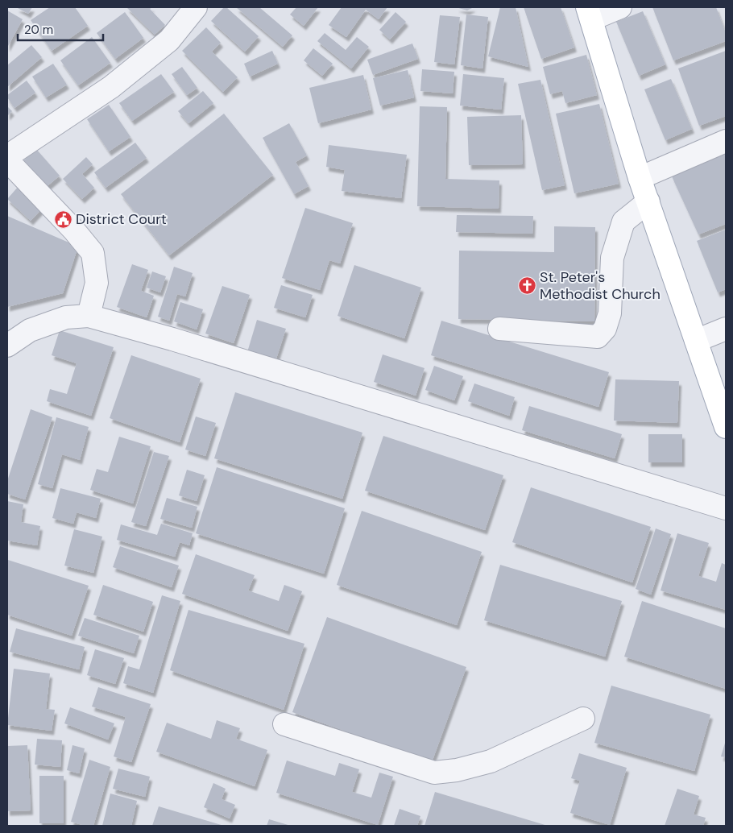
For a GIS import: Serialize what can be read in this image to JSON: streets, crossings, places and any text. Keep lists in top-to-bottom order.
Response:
{
  "places": {
    "public building": ["District Court"],
    "church": ["St. Peter's Methodist Church"]
  },
  "scale_bar": "20 m"
}
